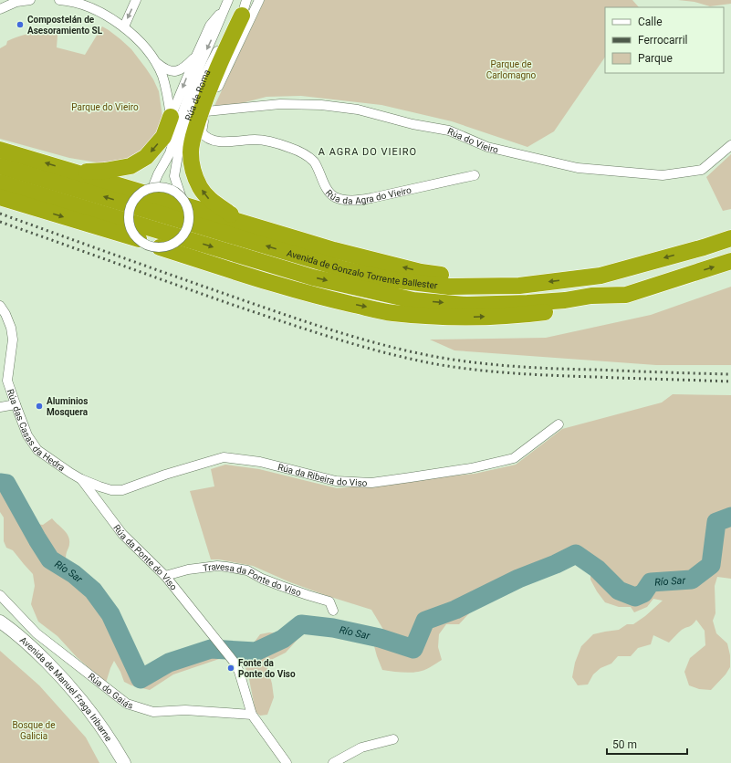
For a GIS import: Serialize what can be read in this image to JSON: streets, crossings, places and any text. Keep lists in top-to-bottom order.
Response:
{
  "streets": {
    "highway": ["Avenida de Gonzalo Torrente Ballester"],
    "street": [
      "Rúa de Roma",
      "Rúa do Vieiro",
      "Rúa da Agra do Vieiro",
      "Rúa das Casas da Hedra",
      "Rúa da Ribeira do Viso",
      "Rúa da Ponte do Viso",
      "Travesa da Ponte do Viso",
      "Avenida de Manuel Fraga Iribarne",
      "Rúa do Gaiás"
    ]
  },
  "crossings": [
    ["Rúa de Roma", "Rúa do Vieiro"],
    ["Rúa de Roma", "Rúa da Agra do Vieiro"],
    ["Rúa do Vieiro", "Rúa da Agra do Vieiro"],
    ["Rúa das Casas da Hedra", "Rúa da Ribeira do Viso"],
    ["Rúa das Casas da Hedra", "Rúa da Ponte do Viso"],
    ["Rúa da Ribeira do Viso", "Rúa da Ponte do Viso"],
    ["Rúa da Ponte do Viso", "Travesa da Ponte do Viso"],
    ["Rúa da Ponte do Viso", "Rúa do Gaiás"]
  ],
  "districts": ["A AGRA DO VIEIRO"],
  "water": ["Río Sar"],
  "parks": ["Parque de Carlomagno", "Parque do Vieiro", "Bosque de Galicia"],
  "places": ["Compostelán de Asesoramiento SL", "Aluminios Mosquera", "Fonte da Ponte do Viso"],
  "legend": ["Calle", "Ferrocarril", "Parque"],
  "scale_bar": "50 m"
}
